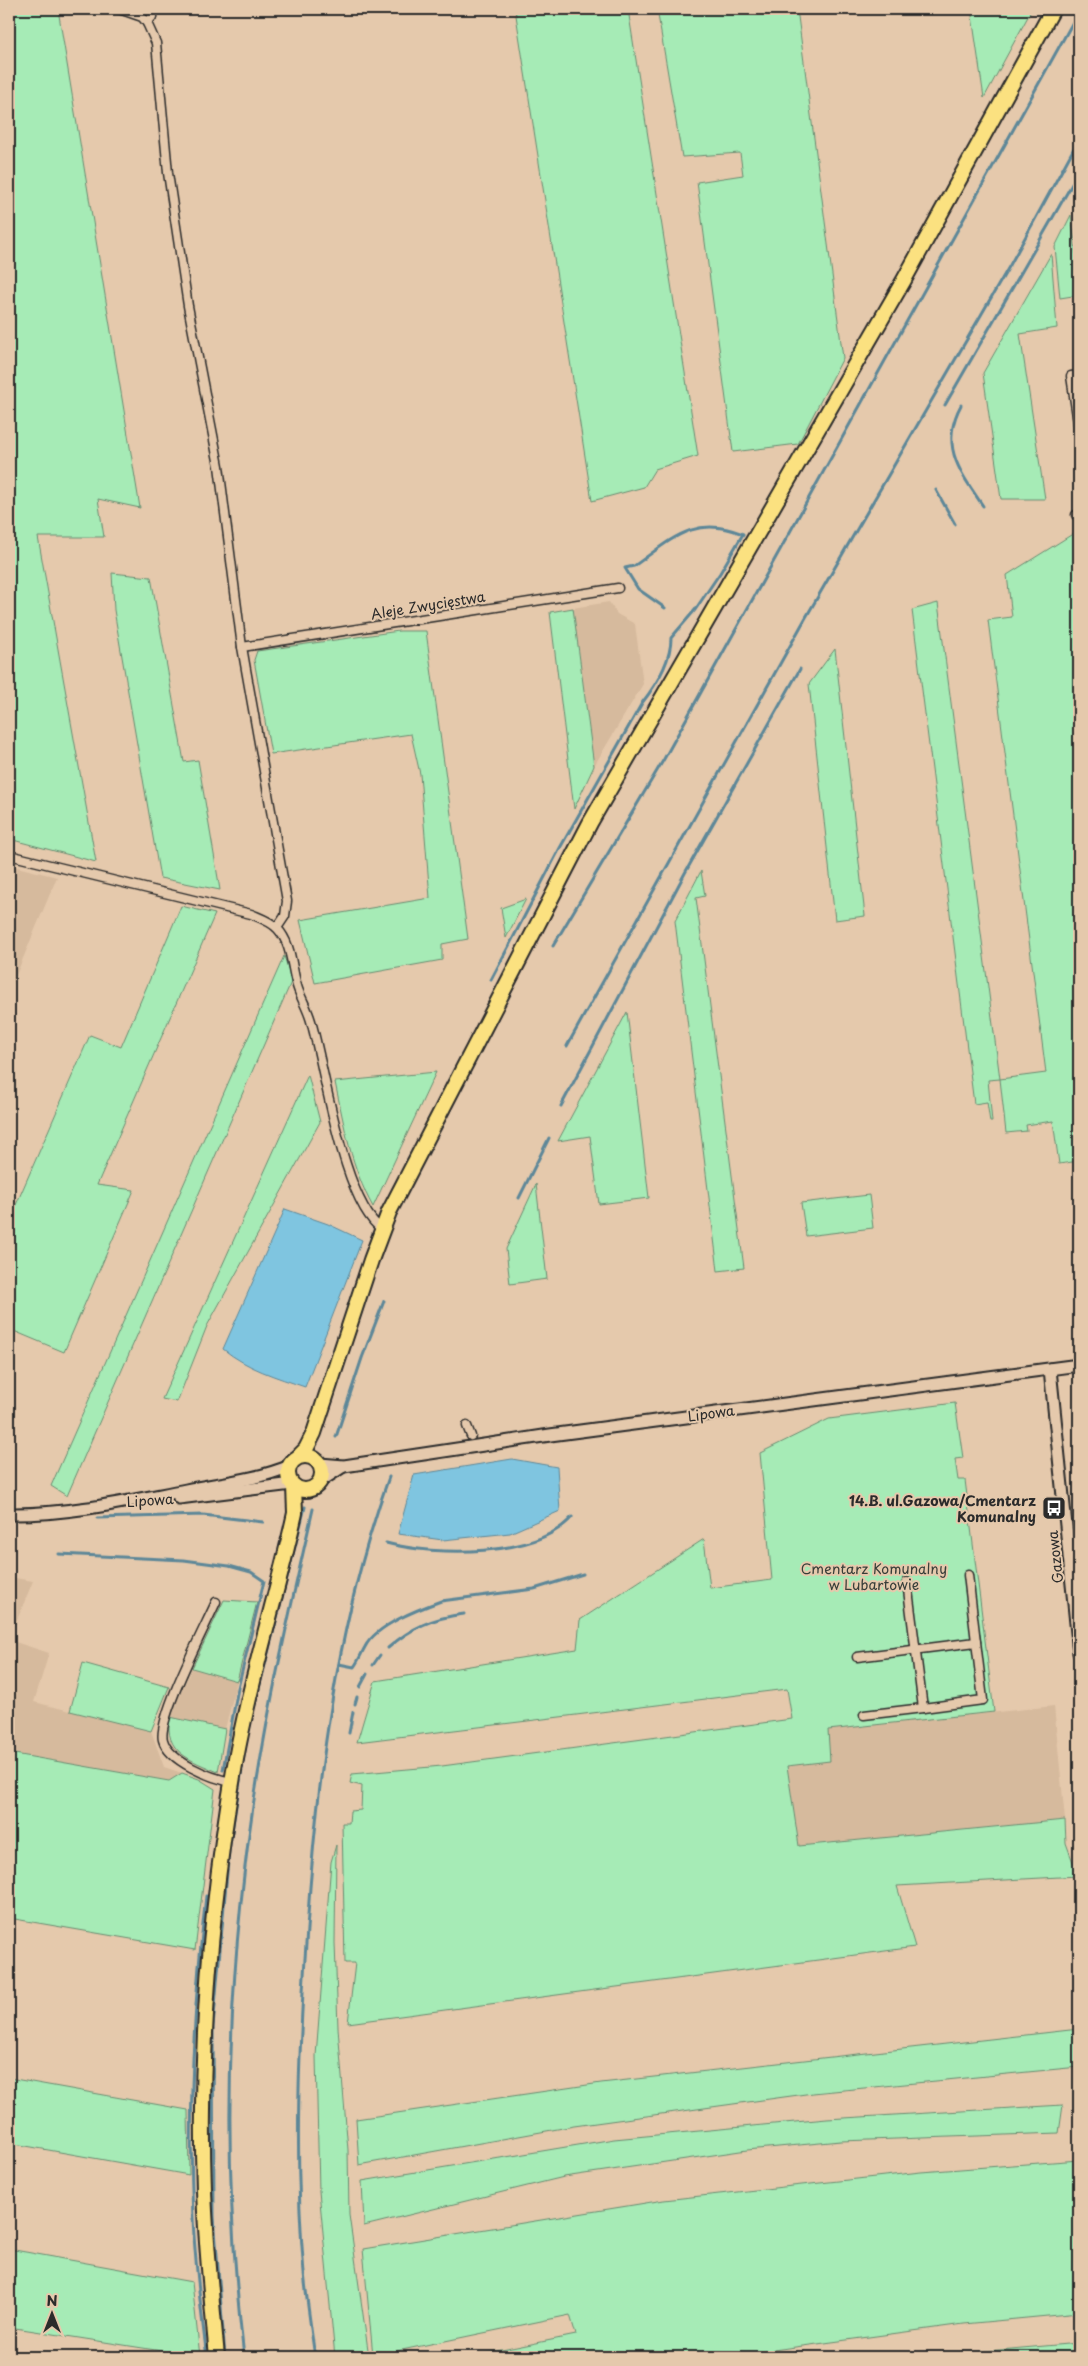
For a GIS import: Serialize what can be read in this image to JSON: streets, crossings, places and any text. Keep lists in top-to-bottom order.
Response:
{
  "streets": {
    "highway": ["Lipowa"],
    "street": ["Aleje Zwycięstwa", "Gazowa"]
  },
  "crossings": [
    ["Lipowa", "Gazowa"]
  ],
  "parks": ["Cmentarz Komunalny w Lubartowie"],
  "places": {
    "bus stop": ["14.B. ul.Gazowa/Cmentarz Komunalny"]
  },
  "north": "top"
}
